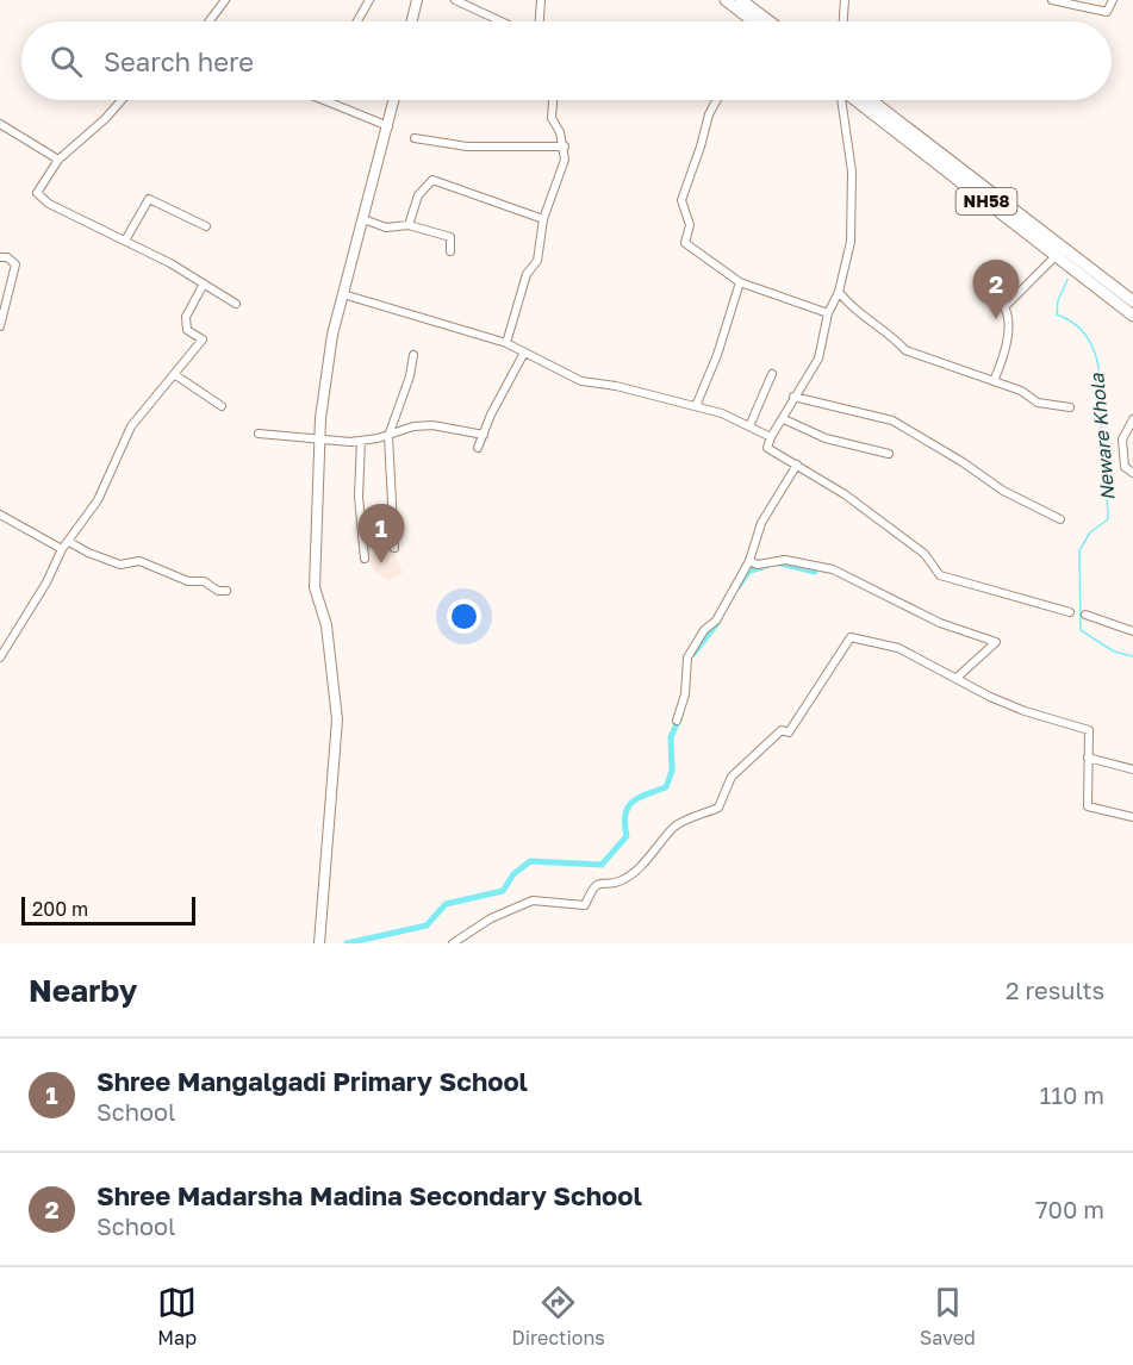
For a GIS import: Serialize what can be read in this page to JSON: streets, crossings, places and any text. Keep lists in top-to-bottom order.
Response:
{
  "streets": {
    "main road": ["NH58"]
  },
  "water": ["Neware Khola"],
  "scale_bar": "200 m",
  "page": {
    "search": "Search here",
    "pins": ["2", "1"],
    "scale": "200 m",
    "heading": ["Nearby", "2 results"],
    "list": [
      {
        "mark": "1",
        "name": "Shree Mangalgadi Primary School",
        "note": "School",
        "value": "110 m"
      },
      {
        "mark": "2",
        "name": "Shree Madarsha Madina Secondary School",
        "note": "School",
        "value": "700 m"
      }
    ],
    "nav": ["Map", "Directions", "Saved"]
  }
}
